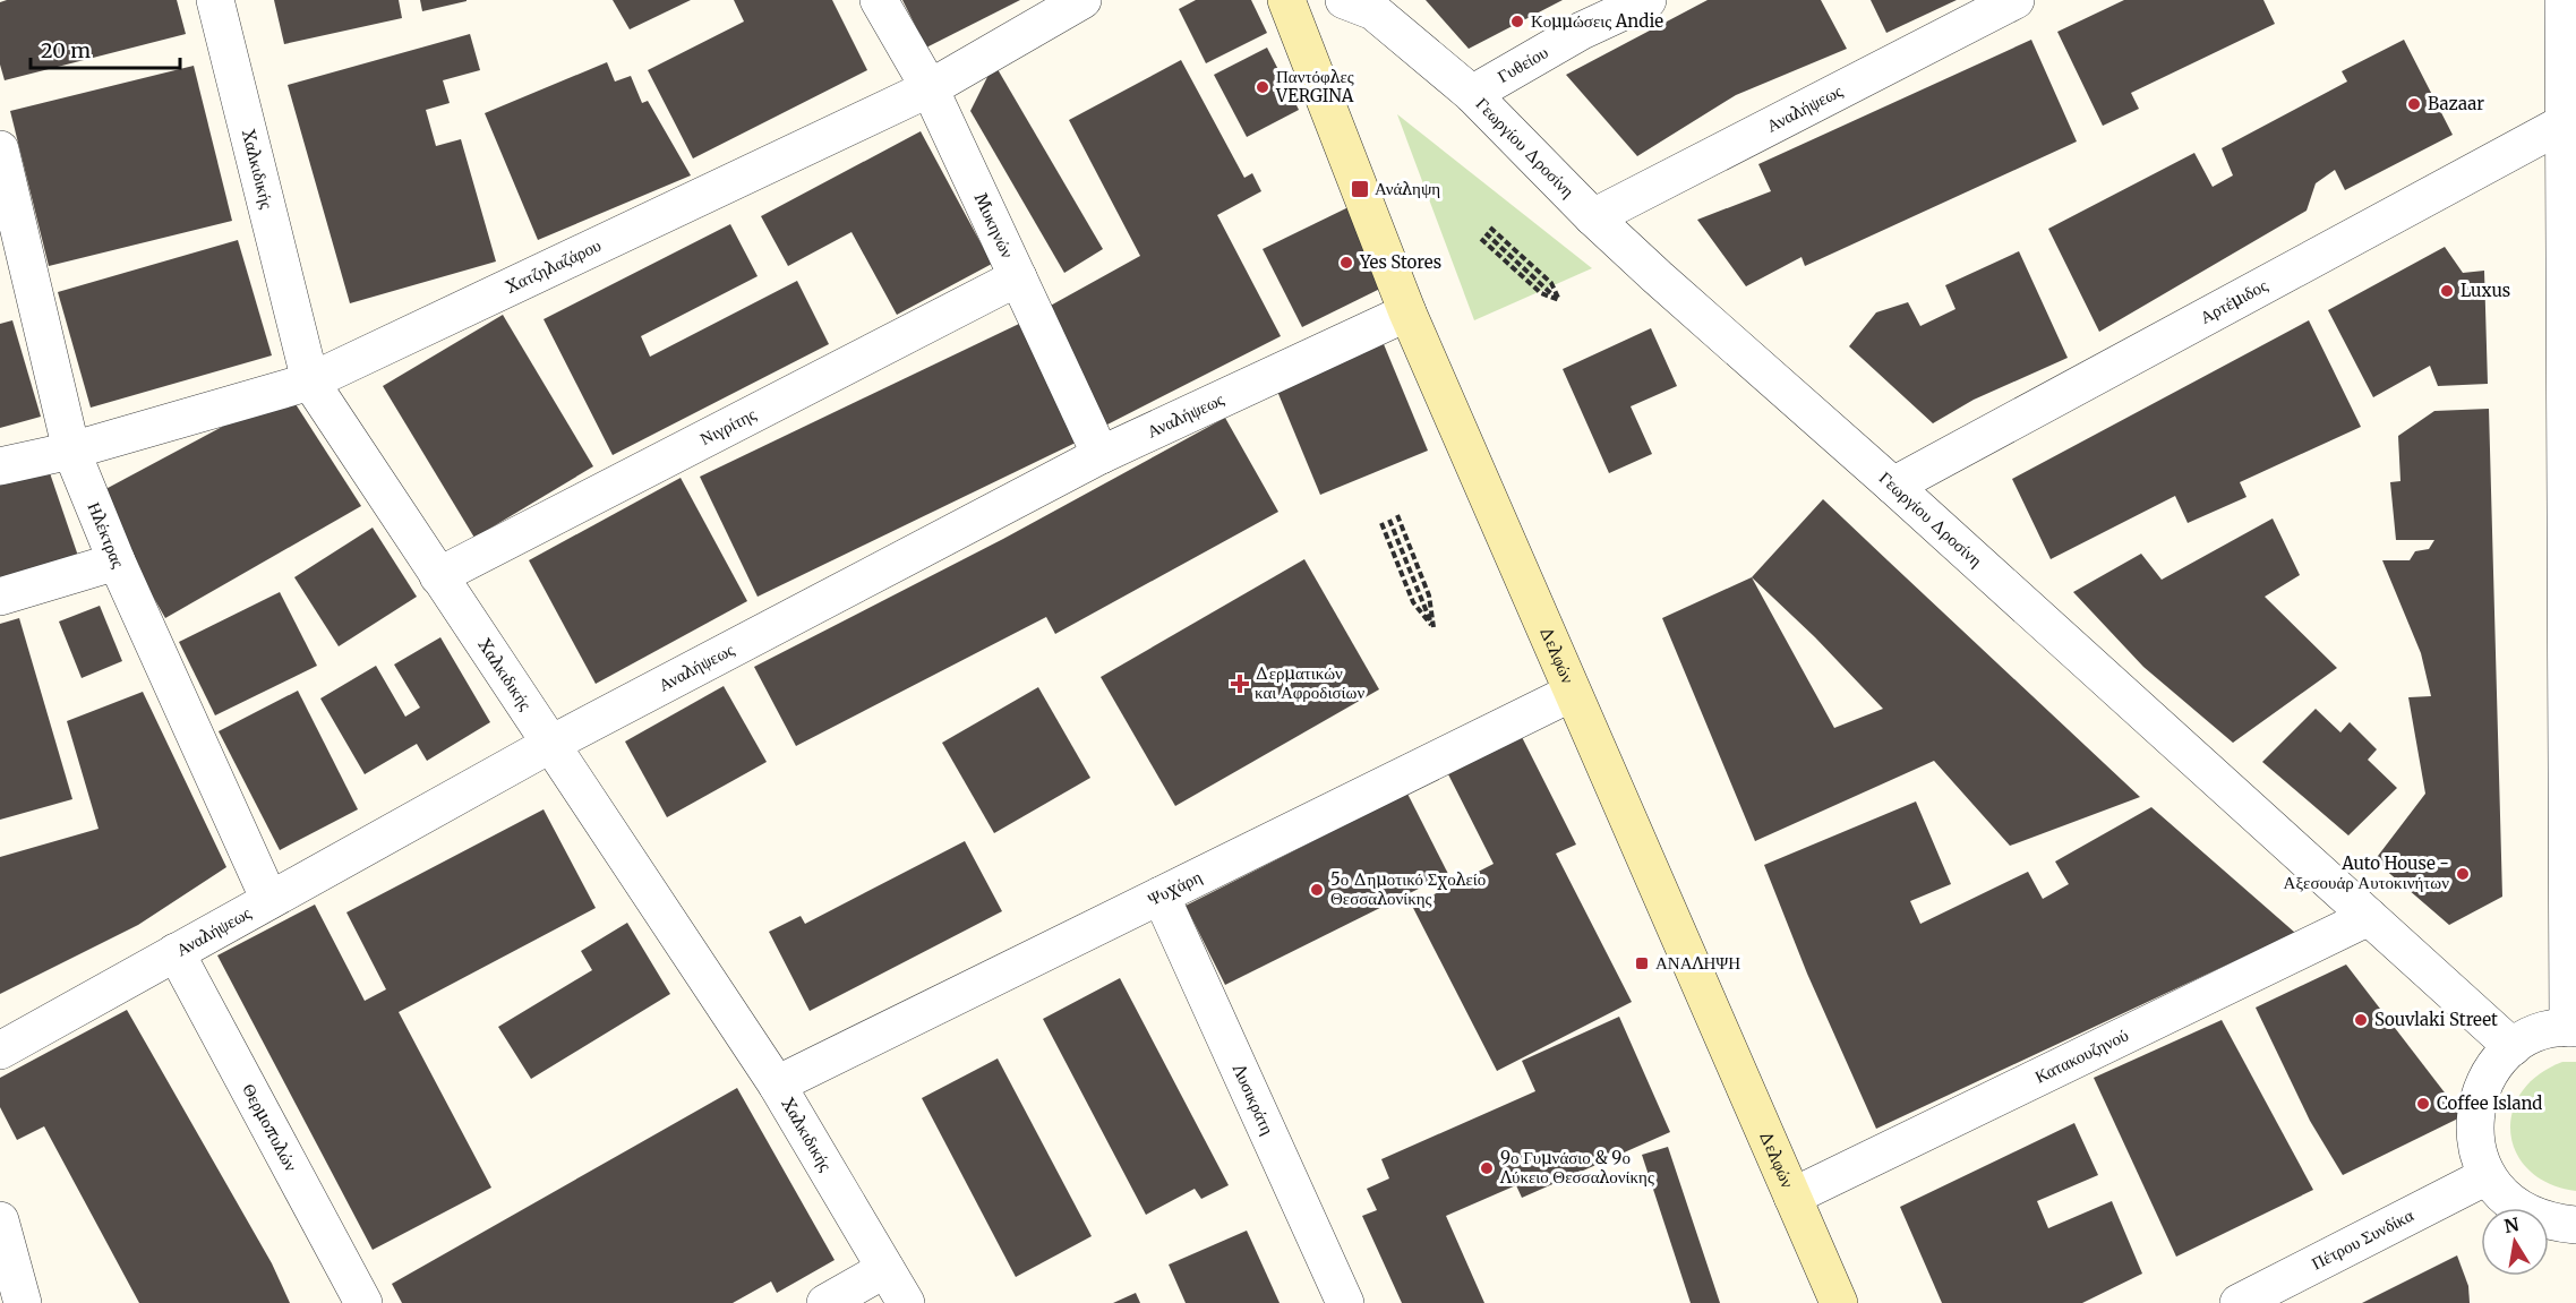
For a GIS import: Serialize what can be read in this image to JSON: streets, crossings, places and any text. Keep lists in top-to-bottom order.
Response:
{
  "streets": {
    "main road": ["Δελφών"],
    "street": [
      "Γυθείου",
      "Αναλήψεως",
      "Γεωργίου Δροσίνη",
      "Χαλκιδικής",
      "Μυκηνών",
      "Χατζηλαζάρου",
      "Αρτέμιδος",
      "Νιγρίτης",
      "Ηλέκτρας",
      "Ψυχάρη",
      "Κατακουζηνού",
      "Λυσικράτη",
      "Θερμοπυλών",
      "Πέτρου Συνδίκα"
    ]
  },
  "crossings": [
    ["Γυθείου", "Γεωργίου Δροσίνη"],
    ["Αναλήψεως", "Γεωργίου Δροσίνη"],
    ["Αναλήψεως", "Χαλκιδικής"],
    ["Αναλήψεως", "Μυκηνών"],
    ["Αναλήψεως", "Ηλέκτρας"],
    ["Αναλήψεως", "Δελφών"],
    ["Αναλήψεως", "Θερμοπυλών"],
    ["Γεωργίου Δροσίνη", "Αρτέμιδος"],
    ["Γεωργίου Δροσίνη", "Κατακουζηνού"],
    ["Χαλκιδικής", "Χατζηλαζάρου"],
    ["Χαλκιδικής", "Νιγρίτης"],
    ["Χαλκιδικής", "Ψυχάρη"],
    ["Μυκηνών", "Χατζηλαζάρου"],
    ["Μυκηνών", "Νιγρίτης"],
    ["Χατζηλαζάρου", "Ηλέκτρας"],
    ["Δελφών", "Ψυχάρη"],
    ["Δελφών", "Κατακουζηνού"],
    ["Ψυχάρη", "Λυσικράτη"]
  ],
  "places": {
    "other": [
      "Κομμώσεις Andie",
      "Παντόφλες VERGINA",
      "Bazaar",
      "Yes Stores",
      "Luxus",
      "Auto House - Αξεσουάρ Αυτοκινήτων",
      "5ο Δημοτικό Σχολείο Θεσσαλονίκης",
      "Souvlaki Street",
      "Coffee Island",
      "9ο Γυμνάσιο & 9ο Λύκειο Θεσσαλονίκης"
    ],
    "transit": ["Ανάληψη", "ΑΝΑΛΗΨΗ"],
    "health": ["Δερματικών και Αφροδισίων"]
  },
  "scale_bar": "20 m",
  "north": "top"
}
